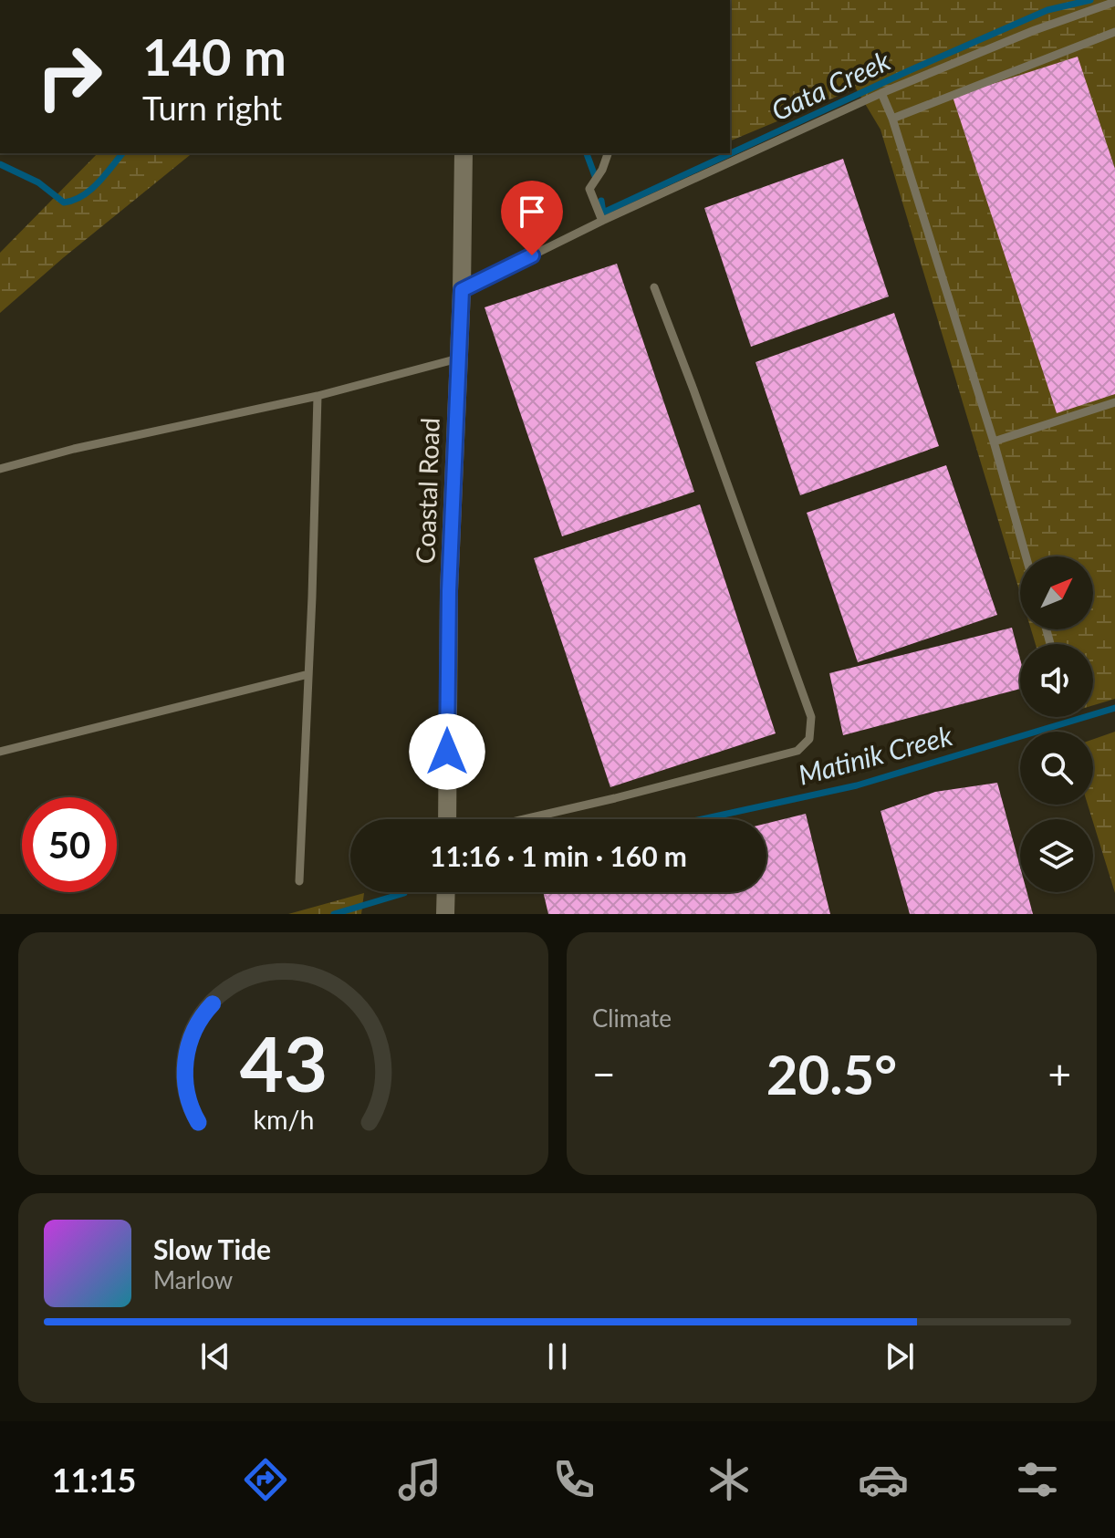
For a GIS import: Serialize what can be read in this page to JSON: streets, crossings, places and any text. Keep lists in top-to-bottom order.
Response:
{
  "streets": {
    "main road": ["Coastal Road"]
  },
  "water": ["Gata Creek", "Matinik Creek"],
  "north": "top right",
  "page": {
    "turn": ["140 m", "Turn right"],
    "limit": "50",
    "trip": "11:16 · 1 min · 160 m",
    "tile": "Climate",
    "heat": ["−", "20.5°", "+"],
    "song": ["Slow Tide", "Marlow"],
    "tabs": "11:15",
    "gauge": ["43", "km/h"]
  }
}
